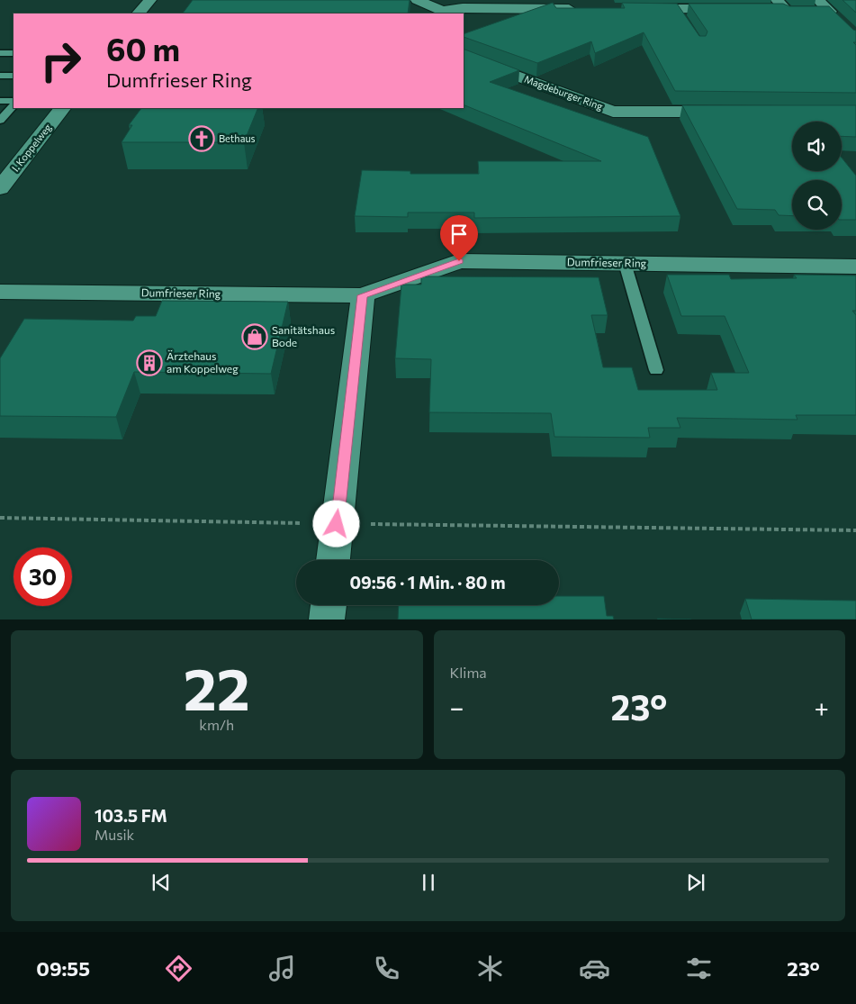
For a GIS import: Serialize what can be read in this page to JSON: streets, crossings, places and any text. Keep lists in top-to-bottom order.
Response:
{
  "streets": {
    "street": ["Magdeburger Ring", "I. Koppelweg", "Dumfrieser Ring"]
  },
  "places": {
    "church": ["Bethaus"],
    "shop": ["Sanitätshaus Bode"],
    "building": ["Ärztehaus am Koppelweg"]
  },
  "page": {
    "turn": ["60 m", "Dumfrieser Ring"],
    "limit": "30",
    "trip": "09:56 · 1 Min. · 80 m",
    "tile": [
      ["22", "km/h"],
      "Klima"
    ],
    "heat": ["−", "23°", "+"],
    "song": ["103.5 FM", "Musik"],
    "tabs": ["09:55", "23°"]
  }
}
